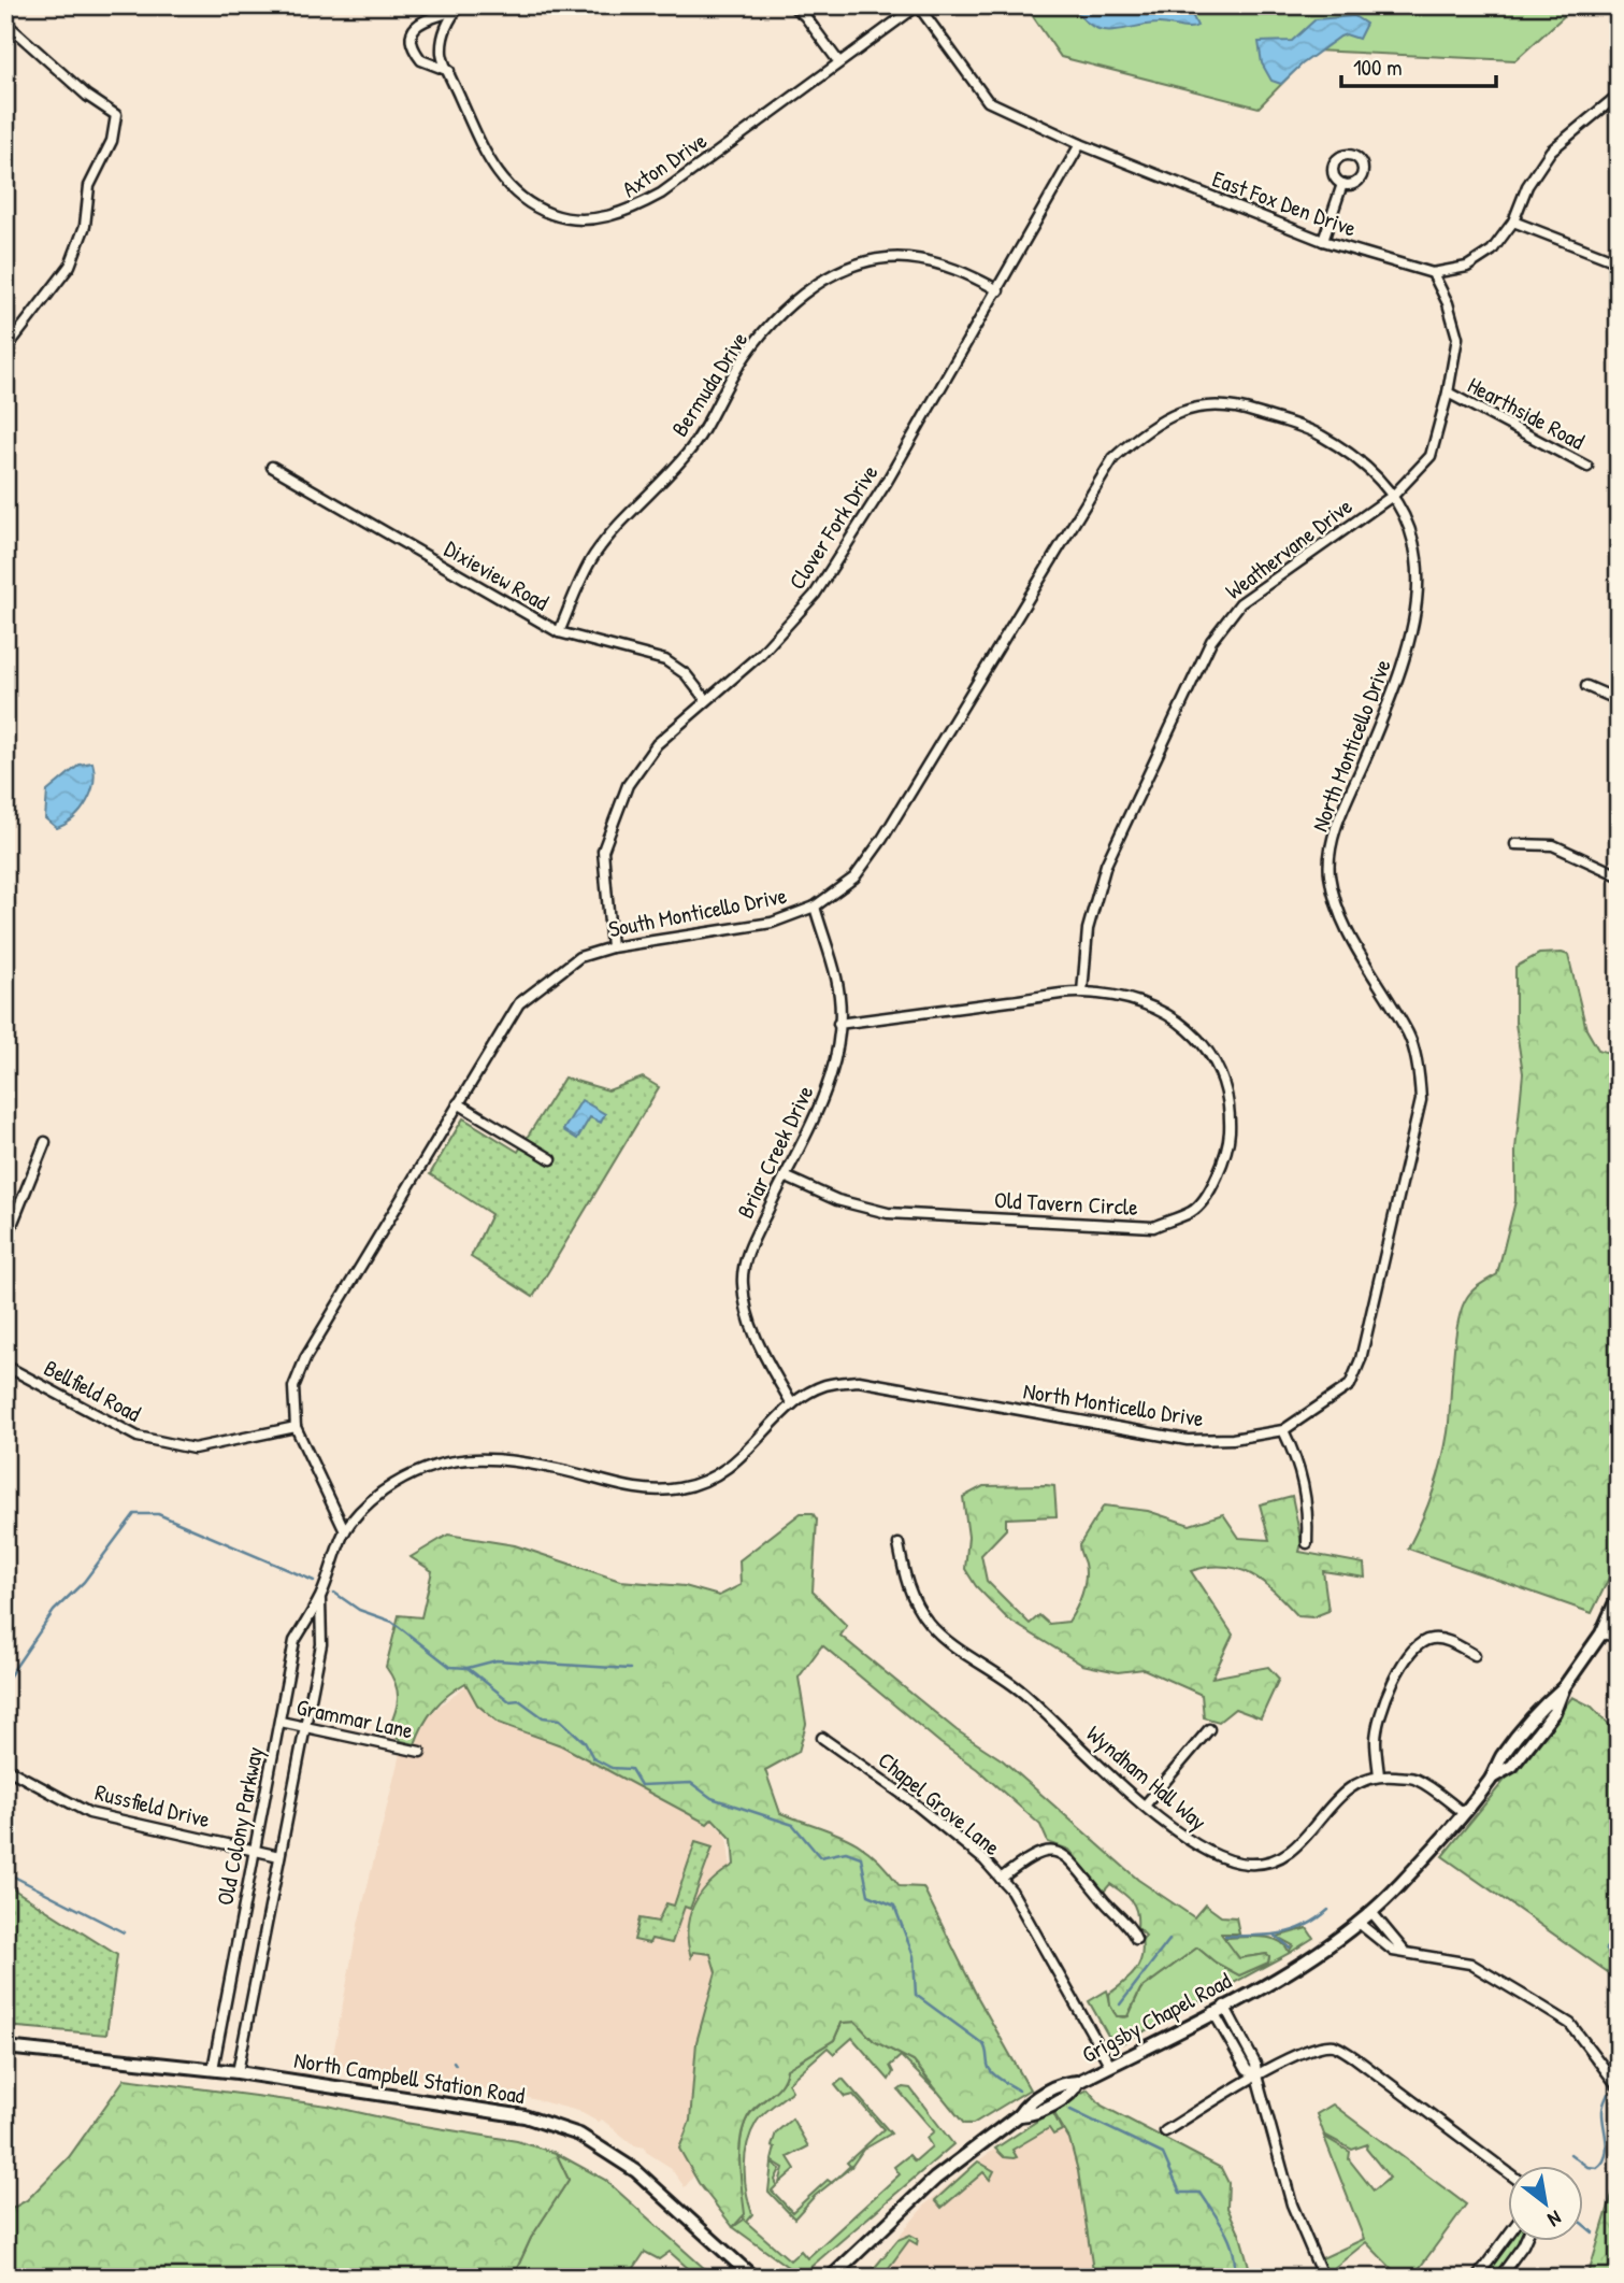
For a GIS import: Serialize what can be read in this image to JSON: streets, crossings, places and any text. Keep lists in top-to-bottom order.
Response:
{
  "streets": {
    "street": [
      "Axton Drive",
      "East Fox Den Drive",
      "Bermuda Drive",
      "Hearthside Road",
      "Clover Fork Drive",
      "Weathervane Drive",
      "Dixieview Road",
      "North Monticello Drive",
      "South Monticello Drive",
      "Briar Creek Drive",
      "Old Tavern Circle",
      "Bellfield Road",
      "Grammar Lane",
      "Wyndham Hall Way",
      "Chapel Grove Lane",
      "Russfield Drive",
      "Old Colony Parkway",
      "Grigsby Chapel Road",
      "North Campbell Station Road"
    ]
  },
  "crossings": [
    ["Axton Drive", "East Fox Den Drive"],
    ["East Fox Den Drive", "Clover Fork Drive"],
    ["East Fox Den Drive", "Weathervane Drive"],
    ["Bermuda Drive", "Clover Fork Drive"],
    ["Bermuda Drive", "Dixieview Road"],
    ["Hearthside Road", "Weathervane Drive"],
    ["Clover Fork Drive", "Dixieview Road"],
    ["Clover Fork Drive", "South Monticello Drive"],
    ["Weathervane Drive", "North Monticello Drive"],
    ["Weathervane Drive", "South Monticello Drive"],
    ["Weathervane Drive", "Old Tavern Circle"],
    ["North Monticello Drive", "South Monticello Drive"],
    ["North Monticello Drive", "Briar Creek Drive"],
    ["North Monticello Drive", "Old Colony Parkway"],
    ["South Monticello Drive", "Briar Creek Drive"],
    ["South Monticello Drive", "Bellfield Road"],
    ["South Monticello Drive", "Old Colony Parkway"],
    ["Briar Creek Drive", "Old Tavern Circle"],
    ["Grammar Lane", "Old Colony Parkway"],
    ["Wyndham Hall Way", "Grigsby Chapel Road"],
    ["Chapel Grove Lane", "Grigsby Chapel Road"],
    ["Russfield Drive", "Old Colony Parkway"],
    ["Old Colony Parkway", "North Campbell Station Road"]
  ],
  "scale_bar": "100 m",
  "north": "bottom right"
}
